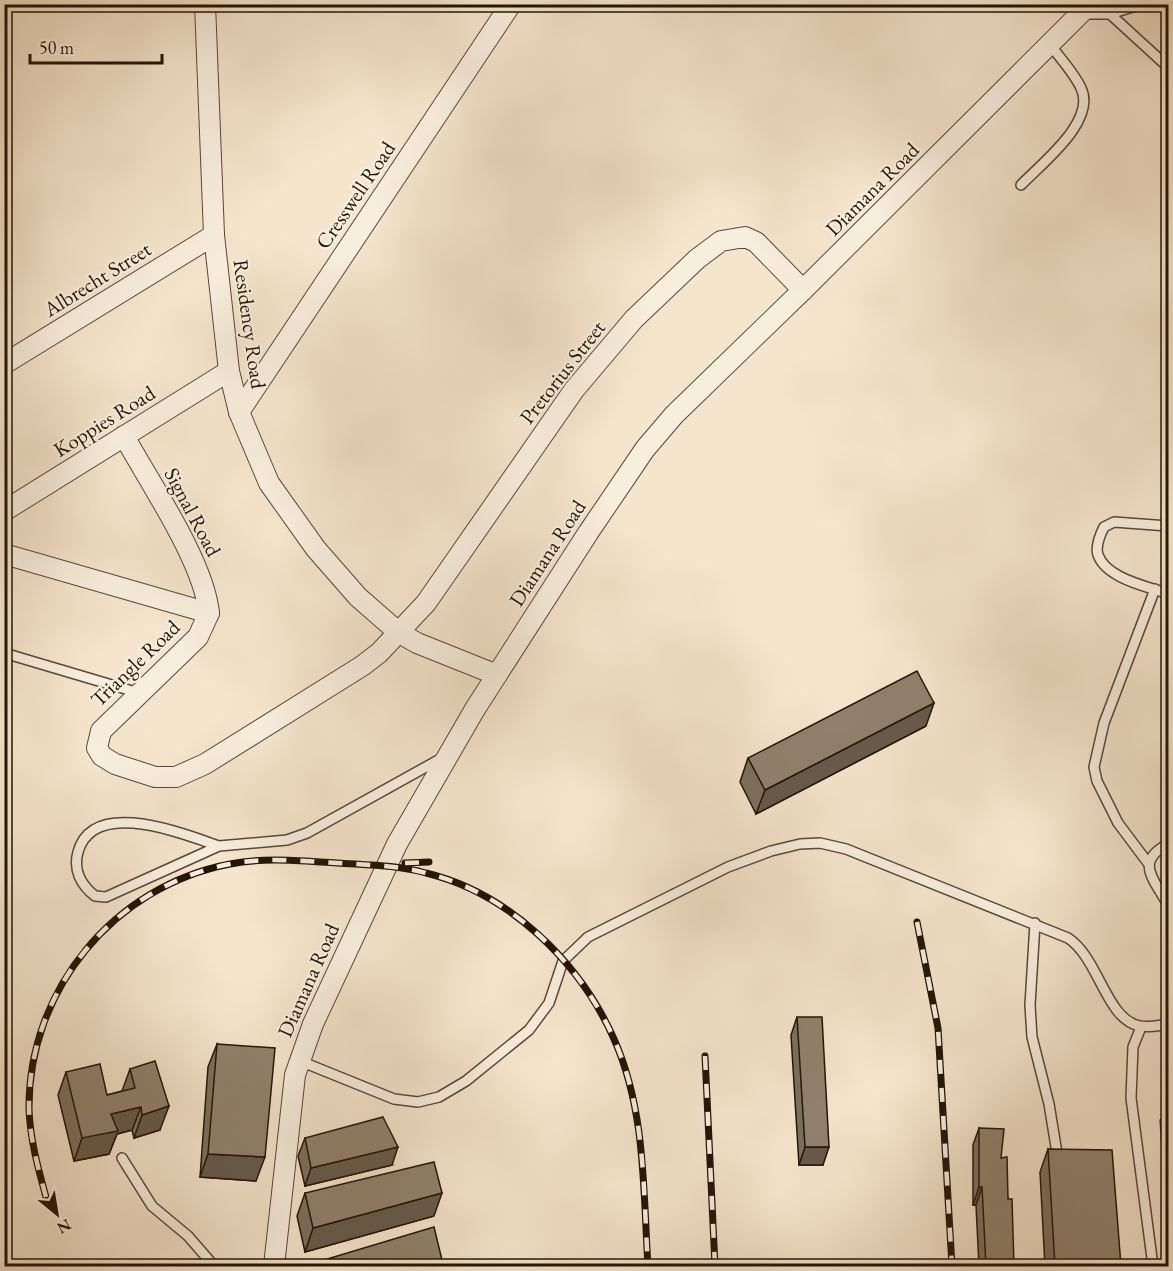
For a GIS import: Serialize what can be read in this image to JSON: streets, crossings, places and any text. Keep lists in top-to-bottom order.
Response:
{
  "streets": {
    "street": [
      "Diamana Road",
      "Cresswell Road",
      "Albrecht Street",
      "Residency Road",
      "Pretorius Street",
      "Koppies Road",
      "Signal Road",
      "Triangle Road"
    ]
  },
  "crossings": [
    ["Diamana Road", "Residency Road"],
    ["Diamana Road", "Pretorius Street"],
    ["Cresswell Road", "Residency Road"],
    ["Albrecht Street", "Residency Road"],
    ["Residency Road", "Pretorius Street"],
    ["Residency Road", "Koppies Road"],
    ["Residency Road", "Triangle Road"],
    ["Pretorius Street", "Triangle Road"],
    ["Koppies Road", "Signal Road"],
    ["Signal Road", "Triangle Road"]
  ],
  "scale_bar": "50 m",
  "north": "bottom right"
}
